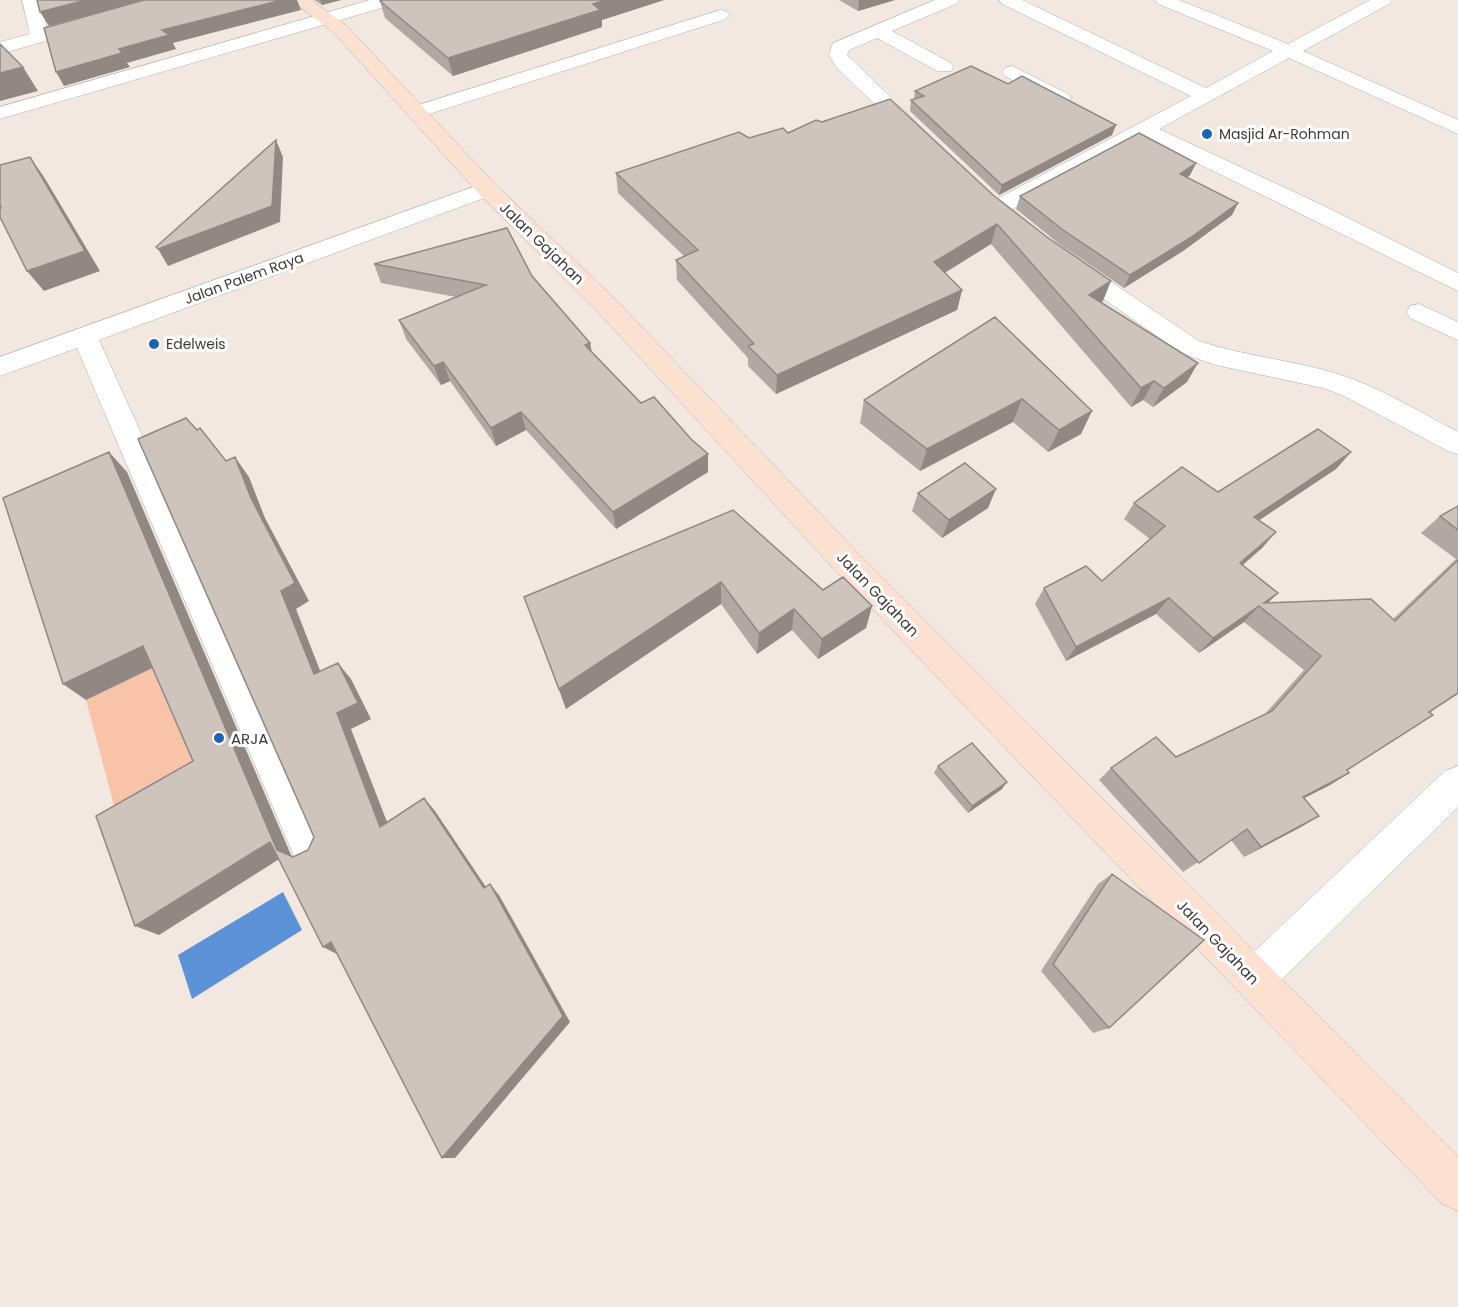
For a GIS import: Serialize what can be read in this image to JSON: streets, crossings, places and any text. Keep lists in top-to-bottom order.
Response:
{
  "streets": {
    "street": ["Jalan Gajahan", "Jalan Palem Raya"]
  },
  "crossings": [
    ["Jalan Gajahan", "Jalan Palem Raya"]
  ],
  "places": ["Masjid Ar-Rohman", "Edelweis", "ARJA"]
}
